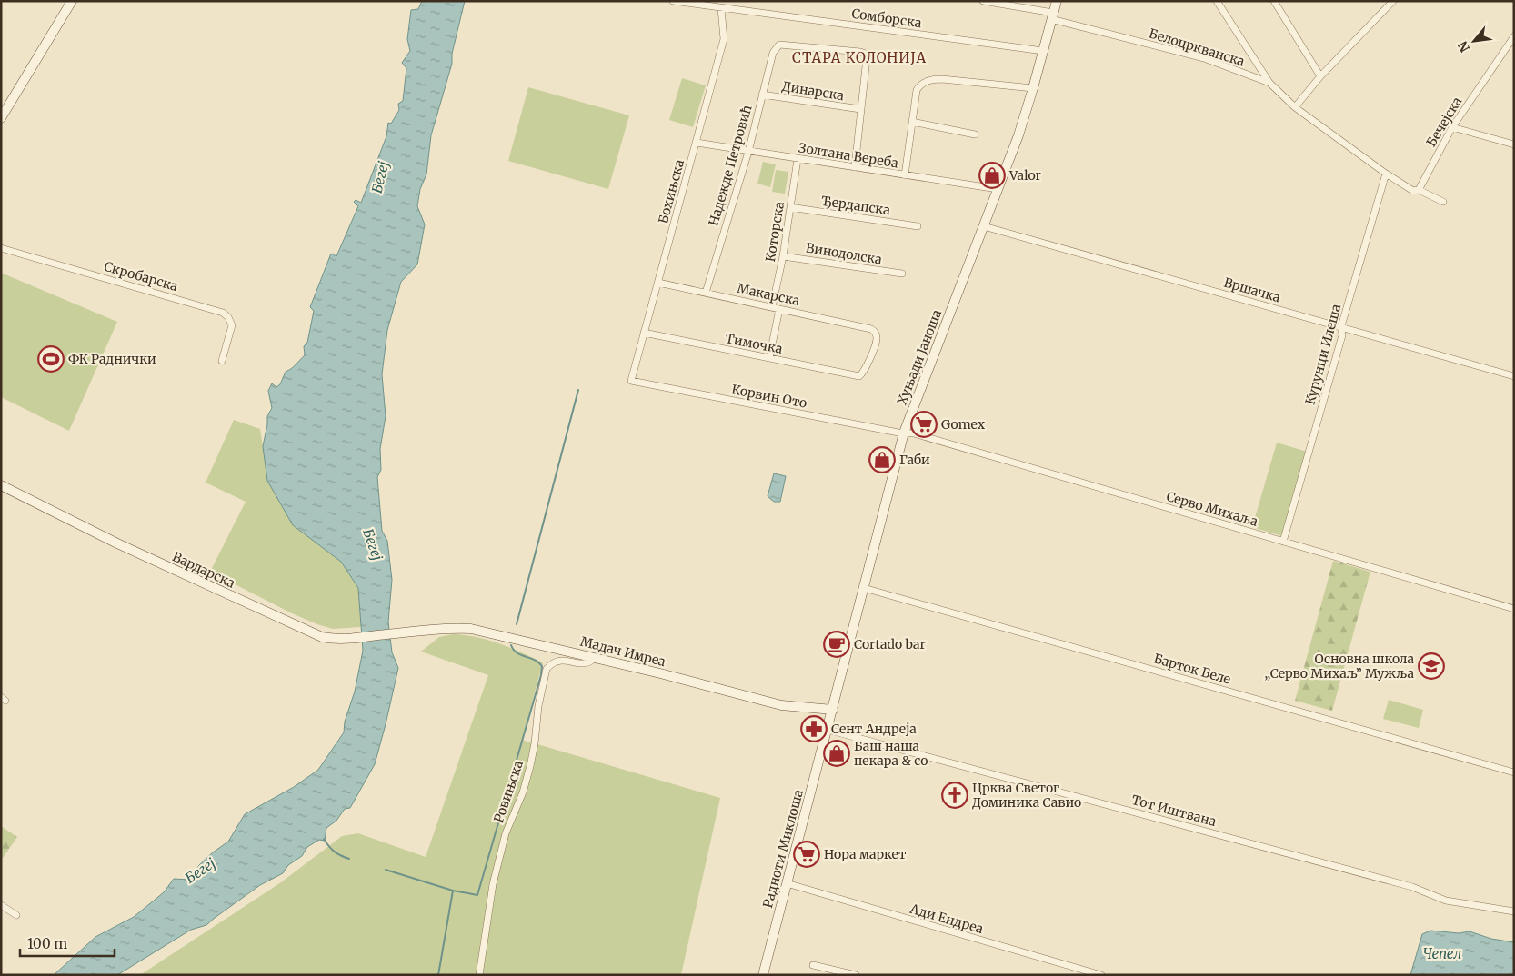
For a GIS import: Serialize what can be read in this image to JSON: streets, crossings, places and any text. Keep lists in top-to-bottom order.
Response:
{
  "streets": {
    "street": [
      "Сомборска",
      "Белоцркванска",
      "Динарска",
      "Бечејска",
      "Золтана Вереба",
      "Надежде Петровић",
      "Бохињска",
      "Ђердапска",
      "Которска",
      "Винодолска",
      "Скробарска",
      "Вршачка",
      "Макарска",
      "Тимочка",
      "Курунци Илеша",
      "Хуњади Јаноша",
      "Корвин Ото",
      "Серво Михаља",
      "Вардарска",
      "Мадач Имреа",
      "Барток Беле",
      "Ровињска",
      "Тот Иштвана",
      "Радноти Миклоша",
      "Ади Ендреа"
    ]
  },
  "crossings": [
    ["Сомборска", "Бохињска"],
    ["Сомборска", "Хуњади Јаноша"],
    ["Белоцркванска", "Курунци Илеша"],
    ["Белоцркванска", "Хуњади Јаноша"],
    ["Динарска", "Надежде Петровић"],
    ["Золтана Вереба", "Надежде Петровић"],
    ["Золтана Вереба", "Бохињска"],
    ["Золтана Вереба", "Которска"],
    ["Золтана Вереба", "Хуњади Јаноша"],
    ["Надежде Петровић", "Макарска"],
    ["Бохињска", "Макарска"],
    ["Бохињска", "Тимочка"],
    ["Бохињска", "Корвин Ото"],
    ["Ђердапска", "Которска"],
    ["Которска", "Винодолска"],
    ["Которска", "Макарска"],
    ["Вршачка", "Курунци Илеша"],
    ["Вршачка", "Хуњади Јаноша"],
    ["Макарска", "Тимочка"],
    ["Курунци Илеша", "Серво Михаља"],
    ["Хуњади Јаноша", "Корвин Ото"],
    ["Хуњади Јаноша", "Серво Михаља"],
    ["Хуњади Јаноша", "Мадач Имреа"],
    ["Хуњади Јаноша", "Барток Беле"],
    ["Хуњади Јаноша", "Тот Иштвана"],
    ["Хуњади Јаноша", "Радноти Миклоша"],
    ["Корвин Ото", "Серво Михаља"],
    ["Вардарска", "Мадач Имреа"],
    ["Мадач Имреа", "Ровињска"],
    ["Тот Иштвана", "Радноти Миклоша"],
    ["Радноти Миклоша", "Ади Ендреа"]
  ],
  "districts": ["СТАРА КОЛОНИЈА"],
  "water": ["Бегеј", "Чепел"],
  "places": {
    "shop": ["Valor", "Габи", "Баш наша пекара & co"],
    "sports": ["ФК Раднички"],
    "supermarket": ["Gomex", "Нора маркет"],
    "cafe": ["Cortado bar"],
    "school or university": ["Основна школа „Серво Михаљ” Мужља"],
    "pharmacy": ["Сент Андреја"],
    "church": ["Црква Светог Доминика Савио"]
  },
  "scale_bar": "100 m",
  "north": "bottom left"
}
